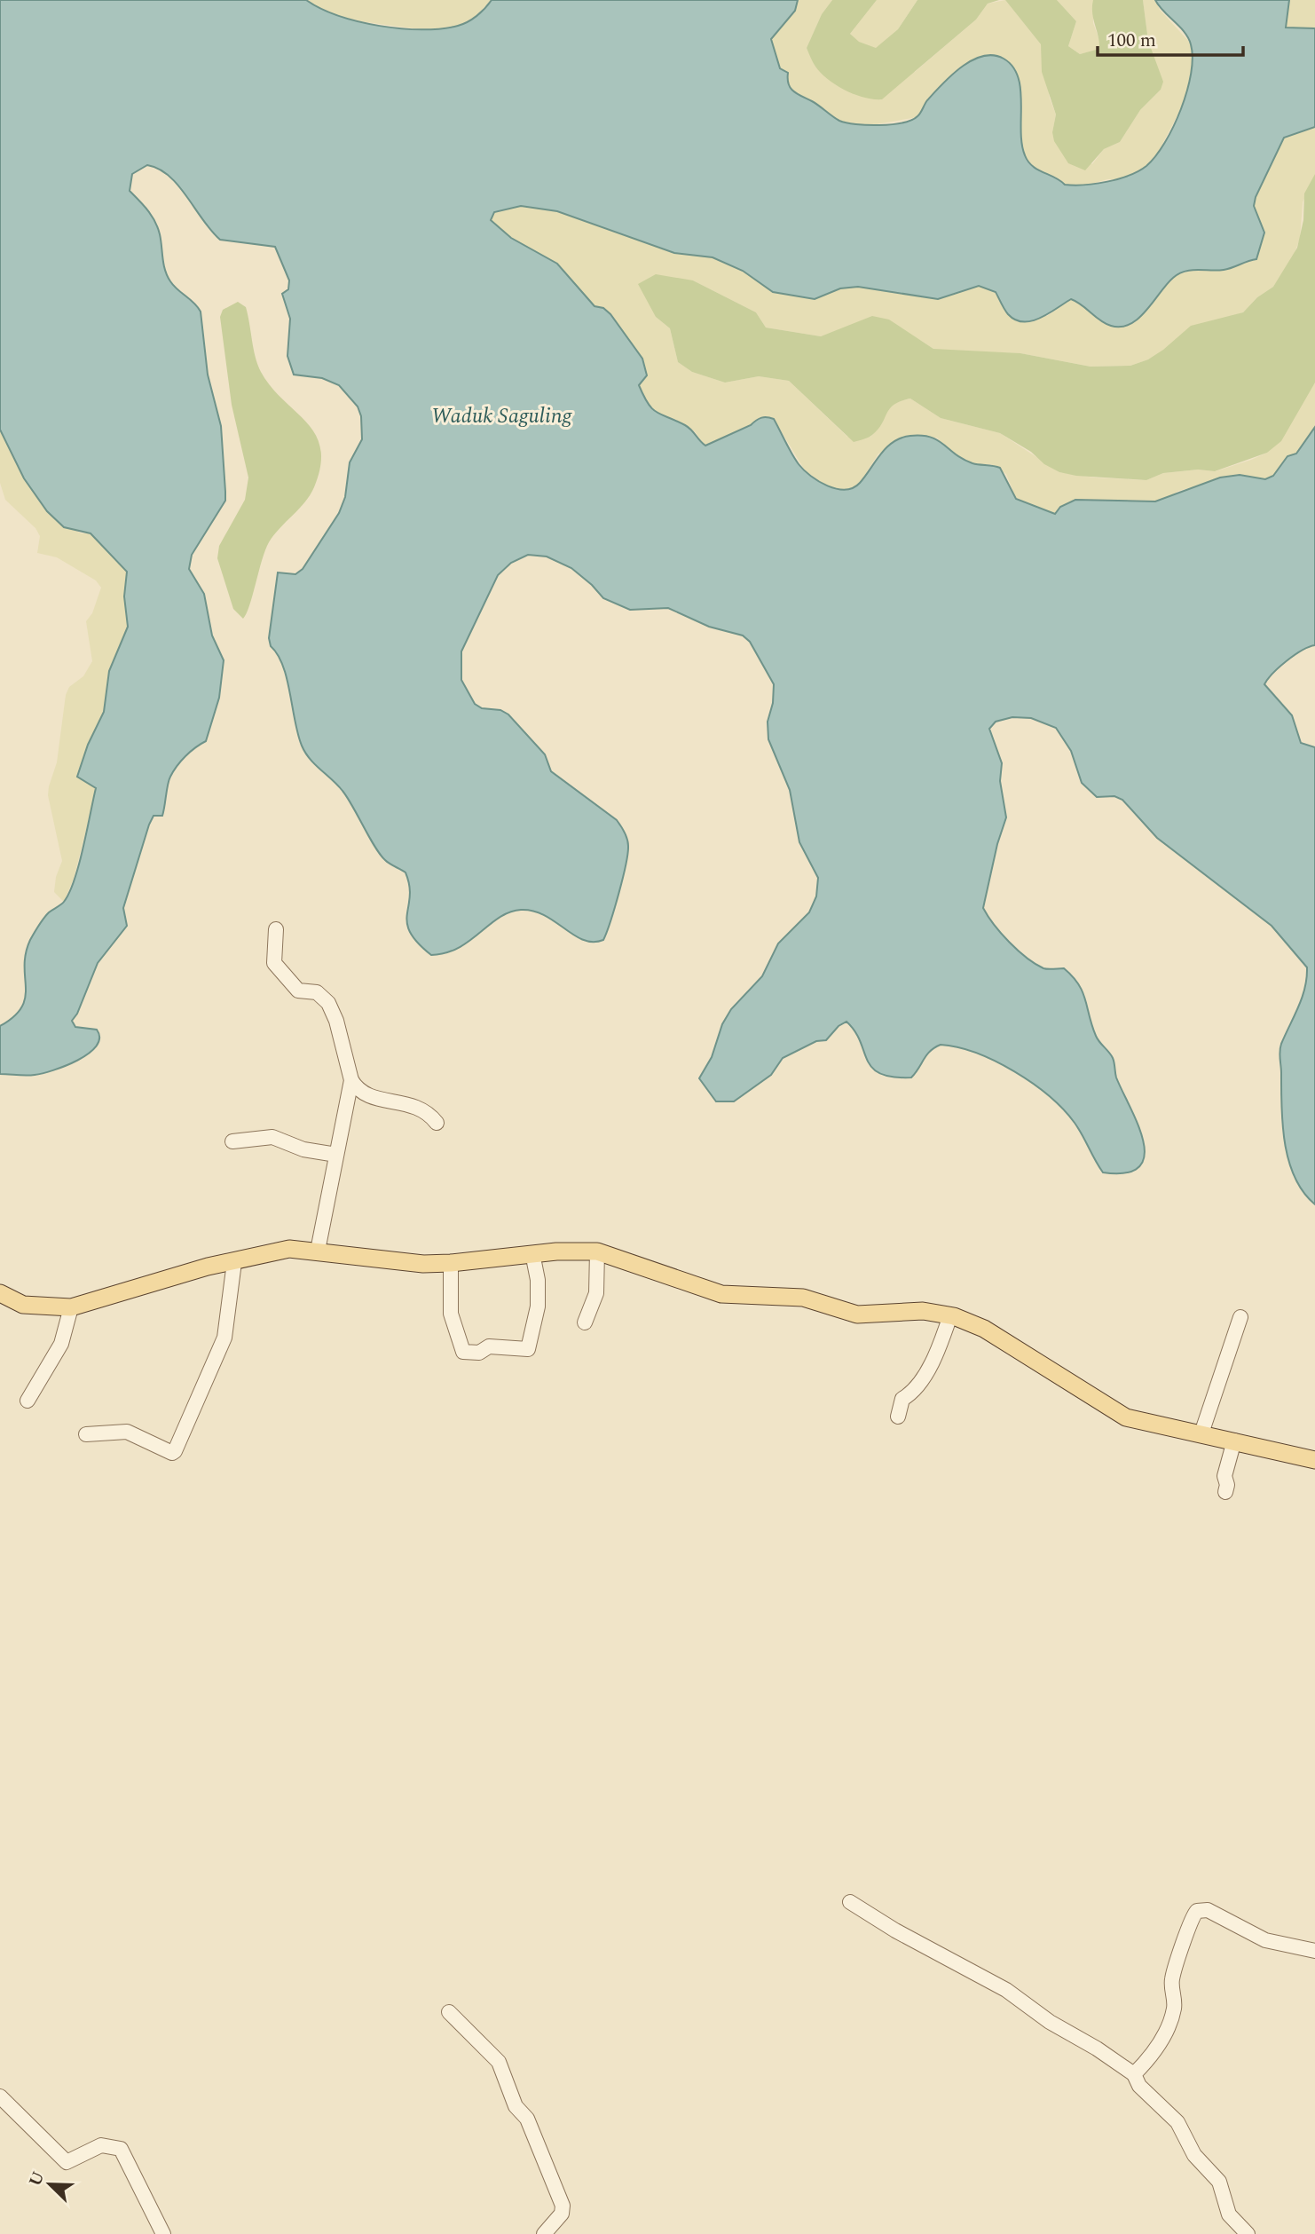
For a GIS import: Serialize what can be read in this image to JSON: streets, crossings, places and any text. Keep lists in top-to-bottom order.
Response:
{
  "water": ["Waduk Saguling"],
  "scale_bar": "100 m",
  "north": "top left"
}
